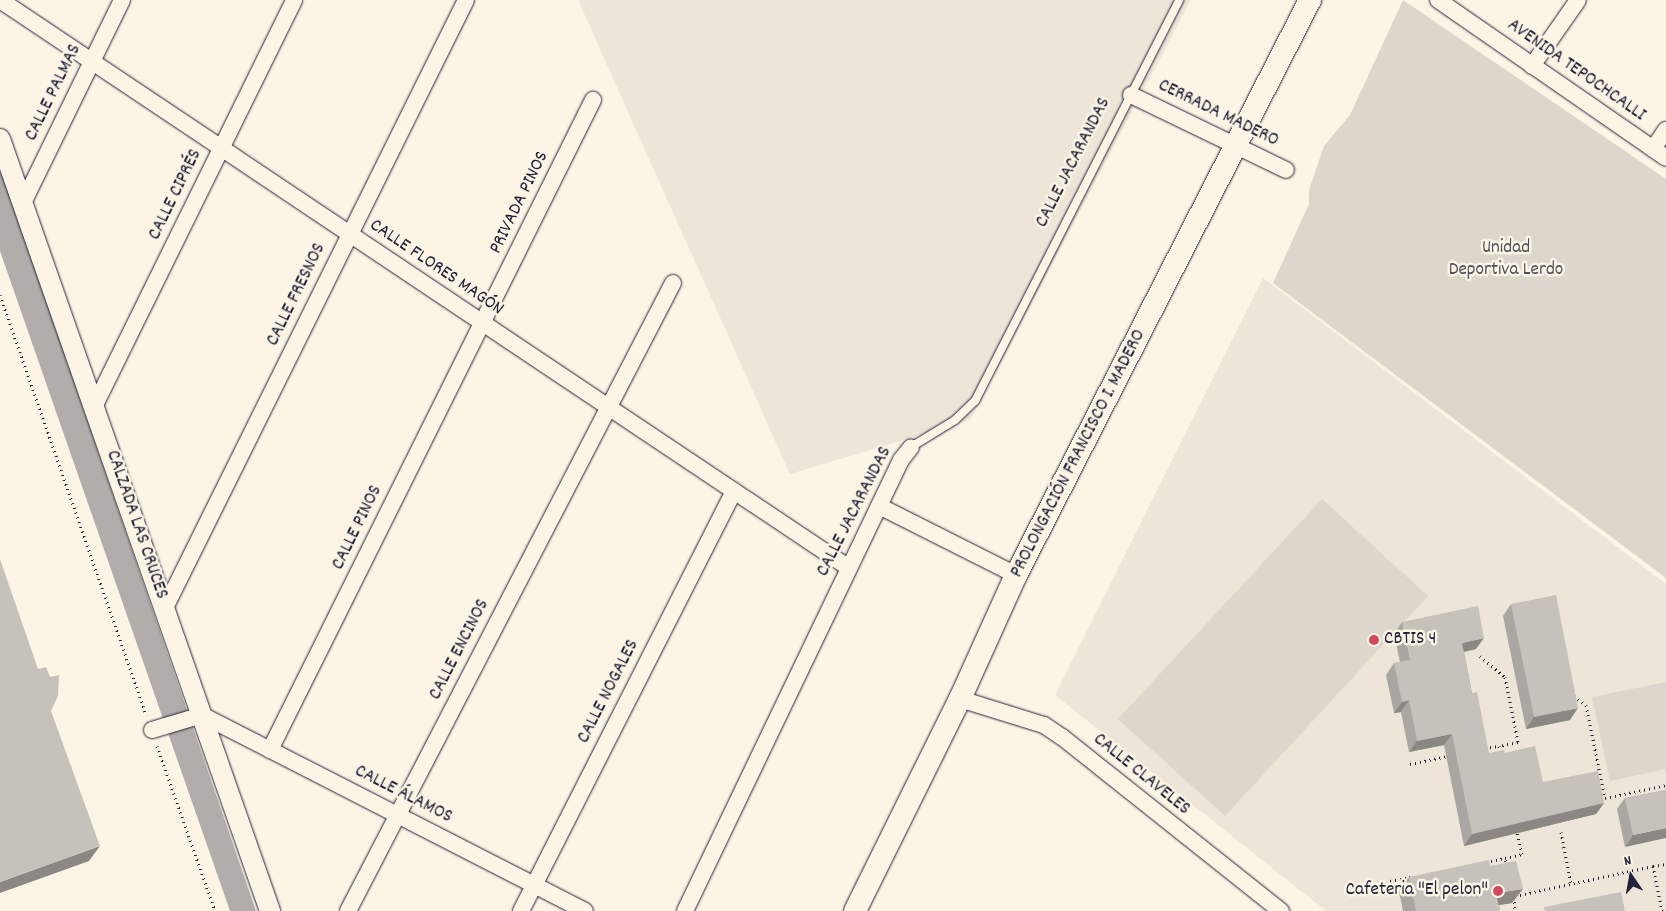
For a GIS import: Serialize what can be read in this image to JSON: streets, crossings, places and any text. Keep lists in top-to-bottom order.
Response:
{
  "streets": {
    "main road": ["PROLONGACIÓN FRANCISCO I. MADERO"],
    "street": [
      "AVENIDA TEPOCHCALLI",
      "CALLE PALMAS",
      "CERRADA MADERO",
      "CALLE JACARANDAS",
      "CALLE CIPRÉS",
      "PRIVADA PINOS",
      "CALLE FLORES MAGÓN",
      "CALLE FRESNOS",
      "CALZADA LAS CRUCES",
      "CALLE PINOS",
      "CALLE ENCINOS",
      "CALLE NOGALES",
      "CALLE CLAVELES",
      "CALLE ÁLAMOS"
    ]
  },
  "crossings": [
    ["CALLE PALMAS", "CALLE FLORES MAGÓN"],
    ["CALLE PALMAS", "CALZADA LAS CRUCES"],
    ["CERRADA MADERO", "CALLE JACARANDAS"],
    ["CERRADA MADERO", "PROLONGACIÓN FRANCISCO I. MADERO"],
    ["CALLE JACARANDAS", "CALLE FLORES MAGÓN"],
    ["CALLE CIPRÉS", "CALLE FLORES MAGÓN"],
    ["CALLE CIPRÉS", "CALZADA LAS CRUCES"],
    ["PRIVADA PINOS", "CALLE FLORES MAGÓN"],
    ["PRIVADA PINOS", "CALLE PINOS"],
    ["CALLE FLORES MAGÓN", "CALLE FRESNOS"],
    ["CALLE FLORES MAGÓN", "CALLE PINOS"],
    ["CALLE FLORES MAGÓN", "CALLE ENCINOS"],
    ["CALLE FLORES MAGÓN", "CALLE NOGALES"],
    ["CALLE FRESNOS", "CALZADA LAS CRUCES"],
    ["PROLONGACIÓN FRANCISCO I. MADERO", "CALLE CLAVELES"],
    ["CALZADA LAS CRUCES", "CALLE ÁLAMOS"],
    ["CALLE PINOS", "CALLE ÁLAMOS"],
    ["CALLE ENCINOS", "CALLE ÁLAMOS"],
    ["CALLE NOGALES", "CALLE ÁLAMOS"]
  ],
  "parks": ["Unidad Deportiva Lerdo"],
  "places": ["CBTIS 4", "Cafeteria \"El pelon\""],
  "north": "top"
}
